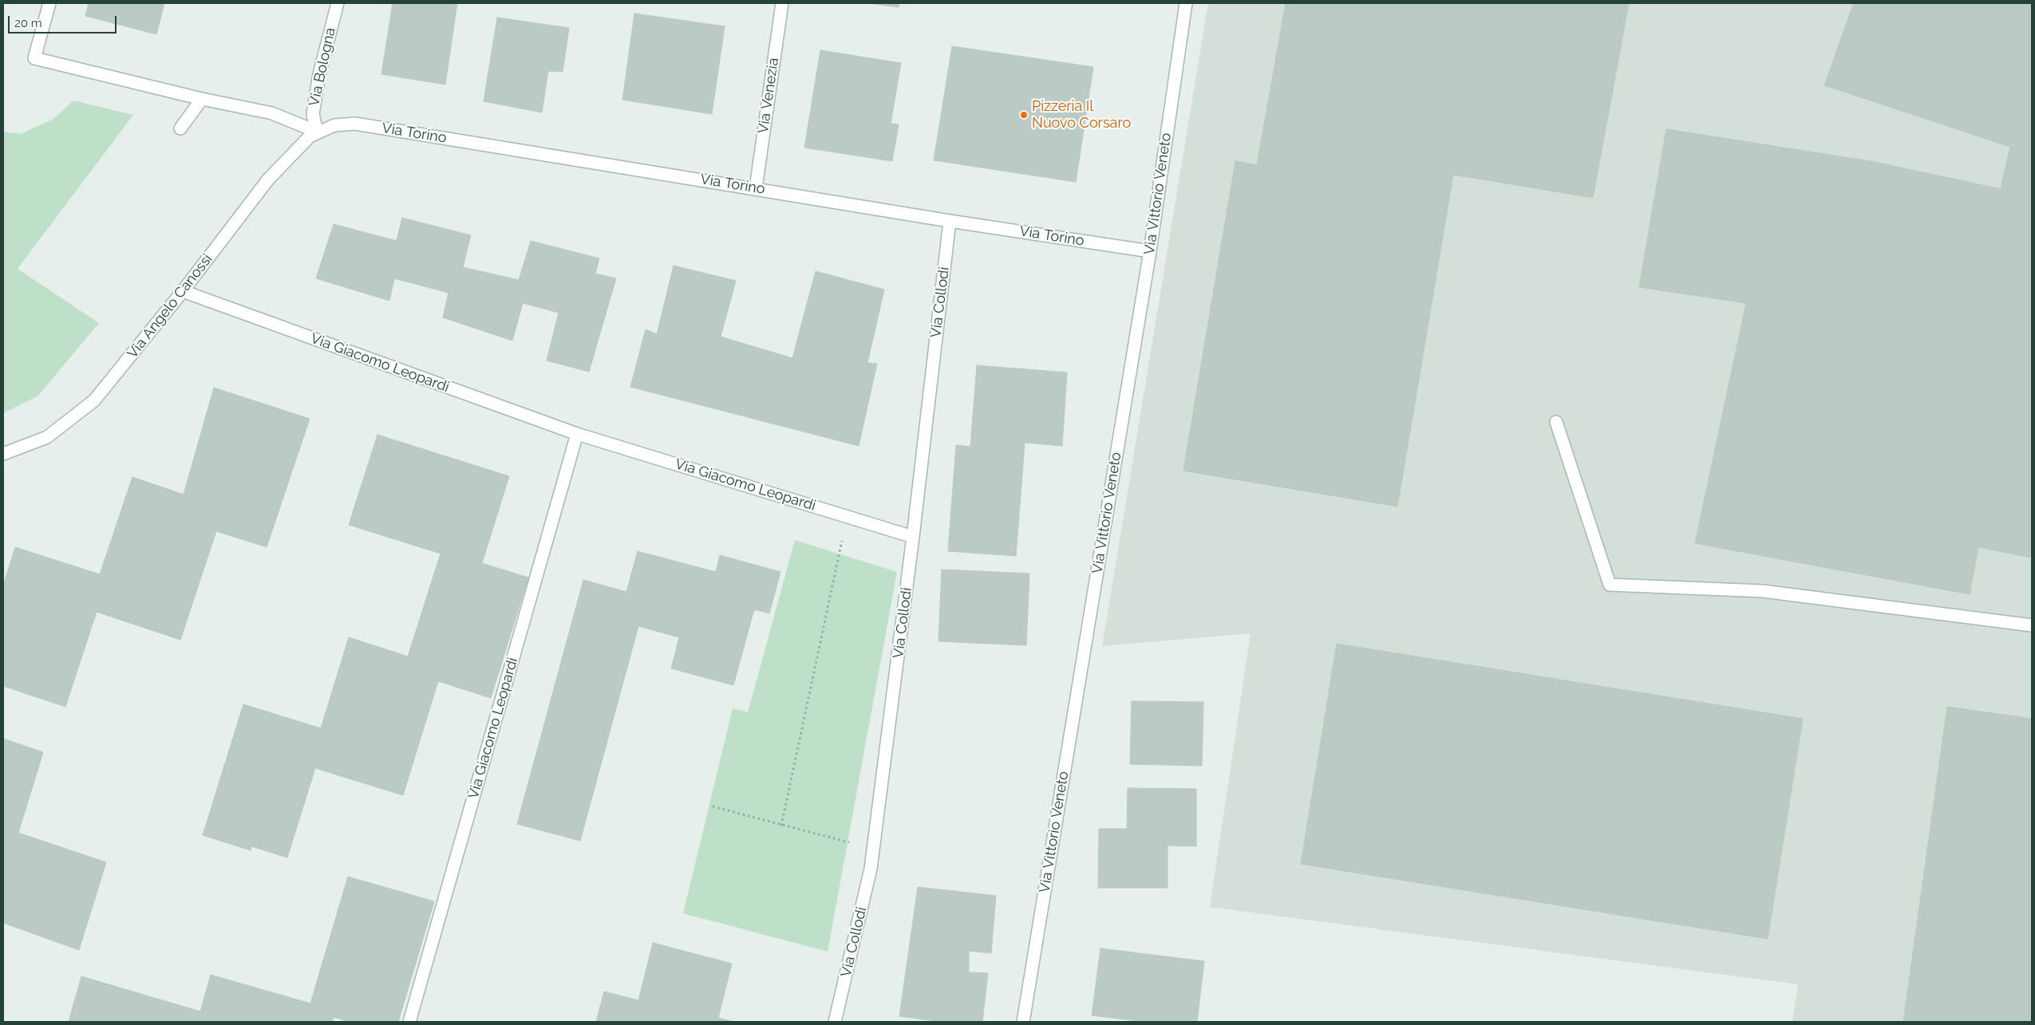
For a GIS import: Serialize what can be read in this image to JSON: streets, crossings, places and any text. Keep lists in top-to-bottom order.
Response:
{
  "streets": {
    "street": [
      "Via Bologna",
      "Via Venezia",
      "Via Torino",
      "Via Vittorio Veneto",
      "Via Collodi",
      "Via Angelo Canossi",
      "Via Giacomo Leopardi"
    ]
  },
  "crossings": [
    ["Via Bologna", "Via Torino"],
    ["Via Bologna", "Via Angelo Canossi"],
    ["Via Venezia", "Via Torino"],
    ["Via Torino", "Via Vittorio Veneto"],
    ["Via Torino", "Via Collodi"],
    ["Via Torino", "Via Angelo Canossi"],
    ["Via Collodi", "Via Giacomo Leopardi"],
    ["Via Angelo Canossi", "Via Giacomo Leopardi"]
  ],
  "places": ["Pizzeria Il Nuovo Corsaro"],
  "scale_bar": "20 m"
}
